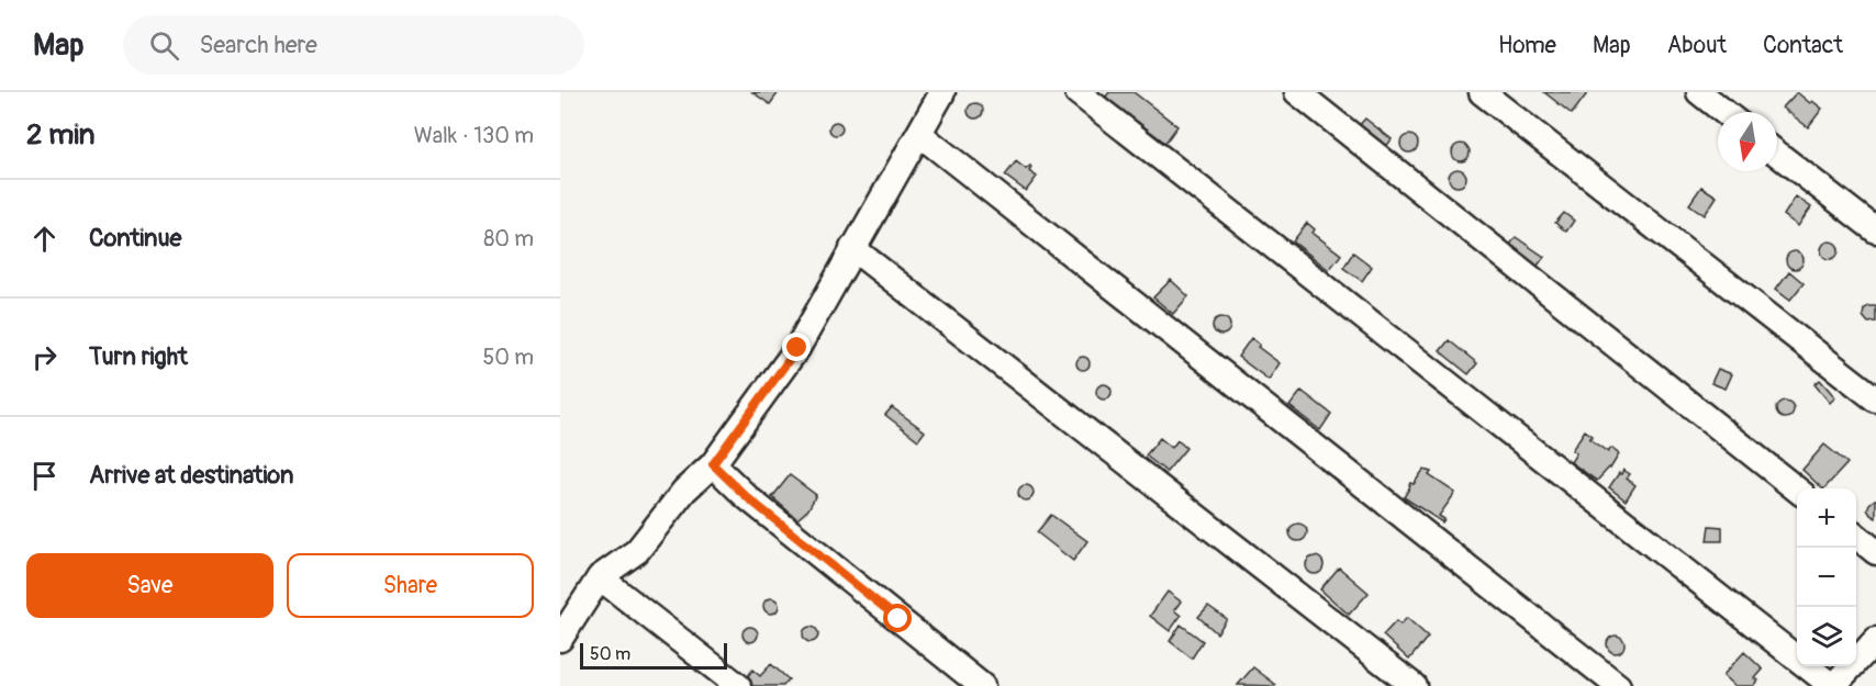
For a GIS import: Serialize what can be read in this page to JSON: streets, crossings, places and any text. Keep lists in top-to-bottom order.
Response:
{
  "scale_bar": "50 m",
  "north": "bottom",
  "page": {
    "header": "Map",
    "search": "Search here",
    "nav": [
      "Home",
      "Map",
      "About",
      "Contact"
    ],
    "heading": ["2 min", "Walk · 130 m"],
    "list": [
      ["Continue", "80 m"],
      ["Turn right", "50 m"],
      "Arrive at destination"
    ],
    "map_buttons": ["+", "−"],
    "buttons": ["Save", "Share"],
    "scale": "50 m"
  }
}
